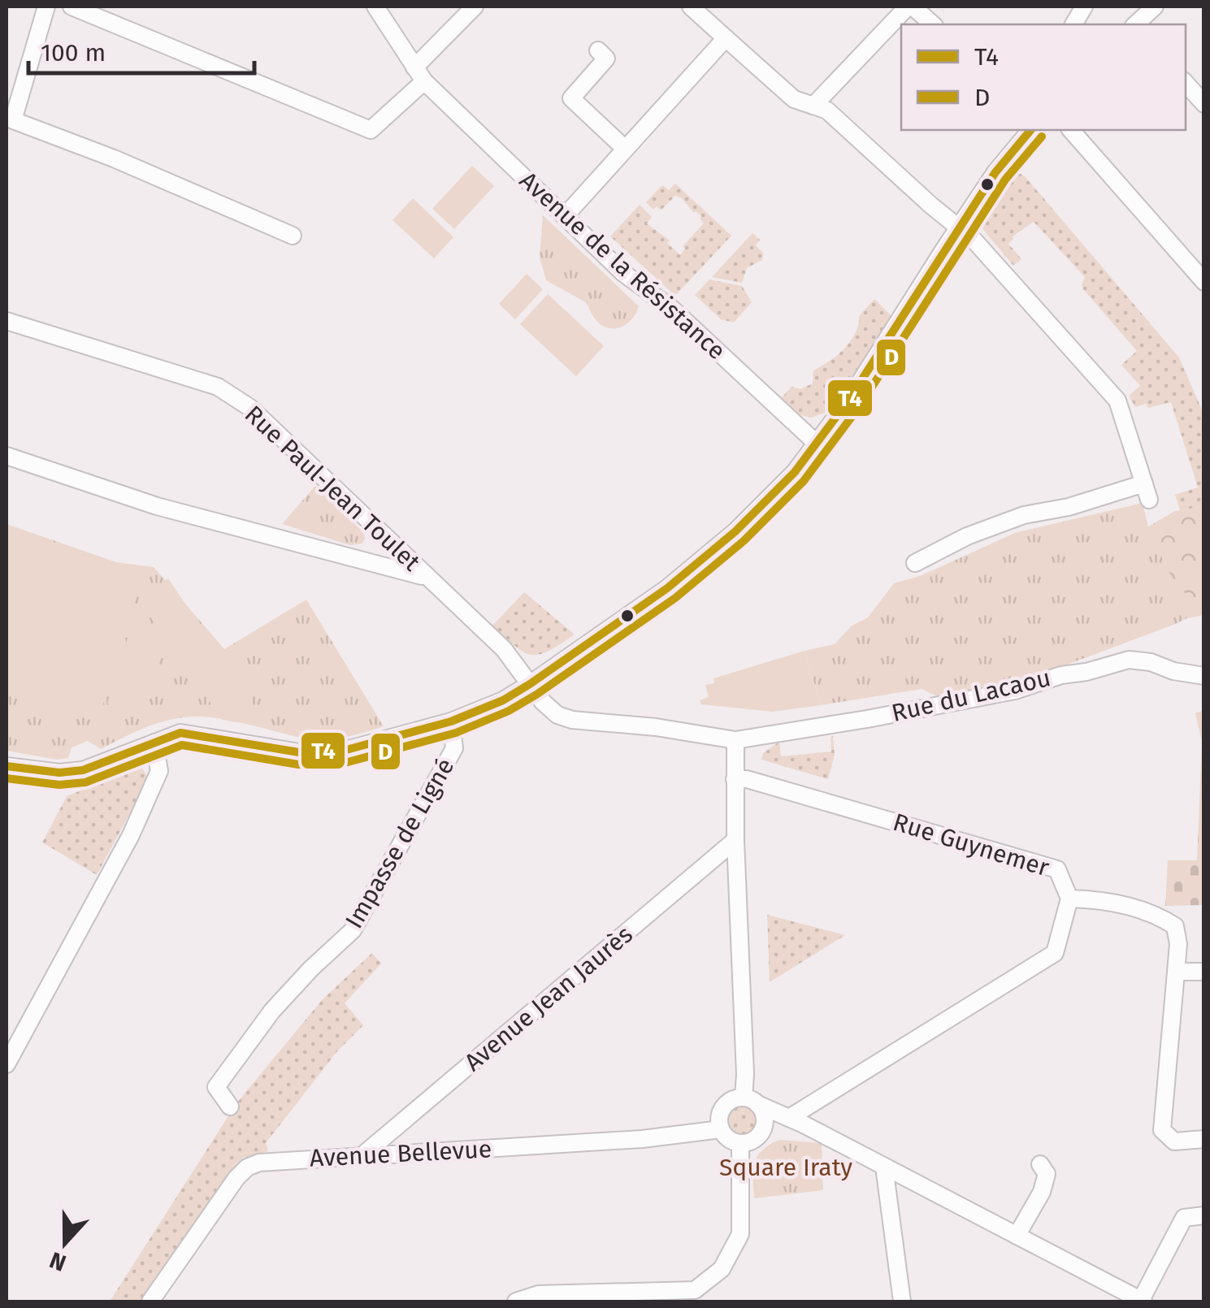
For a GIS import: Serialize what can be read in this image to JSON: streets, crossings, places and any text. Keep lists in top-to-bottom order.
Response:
{
  "streets": {
    "street": [
      "Avenue de la Résistance",
      "Rue Paul-Jean Toulet",
      "Rue du Lacaou",
      "Impasse de Ligné",
      "Rue Guynemer",
      "Avenue Jean Jaurès",
      "Avenue Bellevue"
    ]
  },
  "crossings": [
    ["Rue Paul-Jean Toulet", "Rue du Lacaou"],
    ["Avenue Jean Jaurès", "Avenue Bellevue"]
  ],
  "parks": ["Square Iraty"],
  "lines": ["transit line T4", "transit line D"],
  "legend": ["T4", "D"],
  "scale_bar": "100 m",
  "north": "bottom"
}
